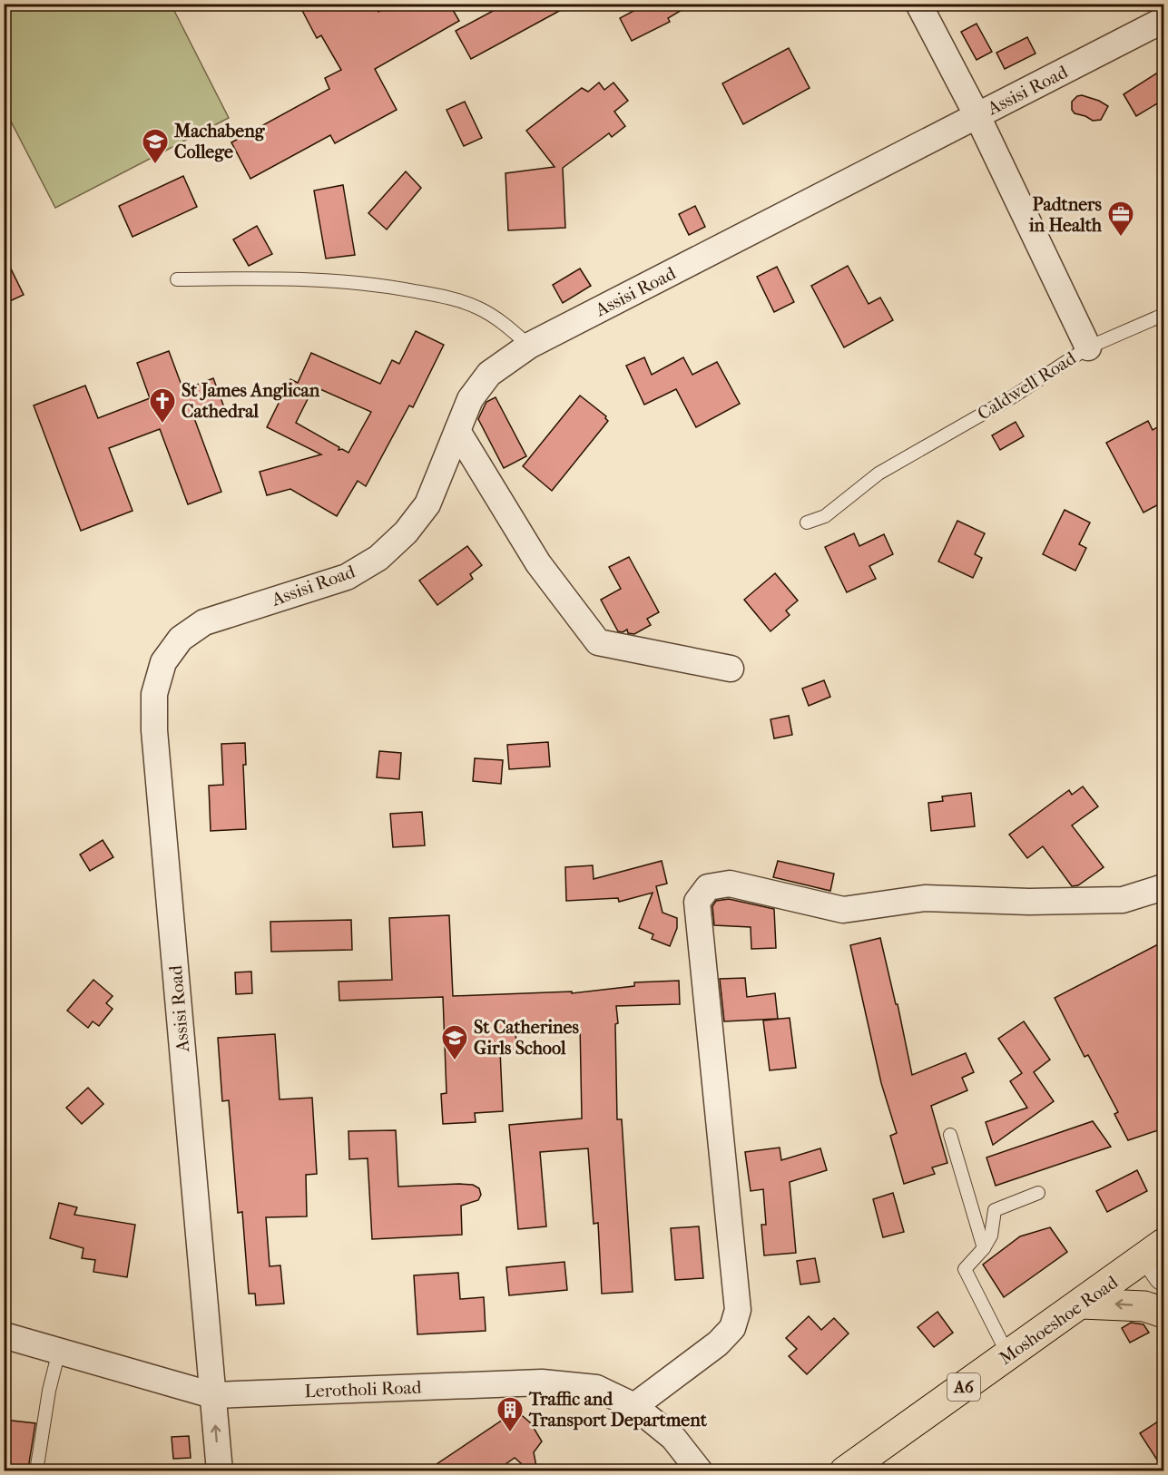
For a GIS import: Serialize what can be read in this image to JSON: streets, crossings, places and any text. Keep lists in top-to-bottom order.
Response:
{
  "streets": {
    "main road": ["Moshoeshoe Road", "A6"],
    "street": ["Assisi Road", "Caldwell Road", "Lerotholi Road"]
  },
  "crossings": [
    ["Assisi Road", "Caldwell Road"],
    ["Assisi Road", "Lerotholi Road"]
  ],
  "places": {
    "school or university": ["Machabeng College", "St Catherines Girls School"],
    "office": ["Padtners in Health"],
    "church": ["St James Anglican Cathedral"],
    "building": ["Traffic and Transport Department"]
  }
}
